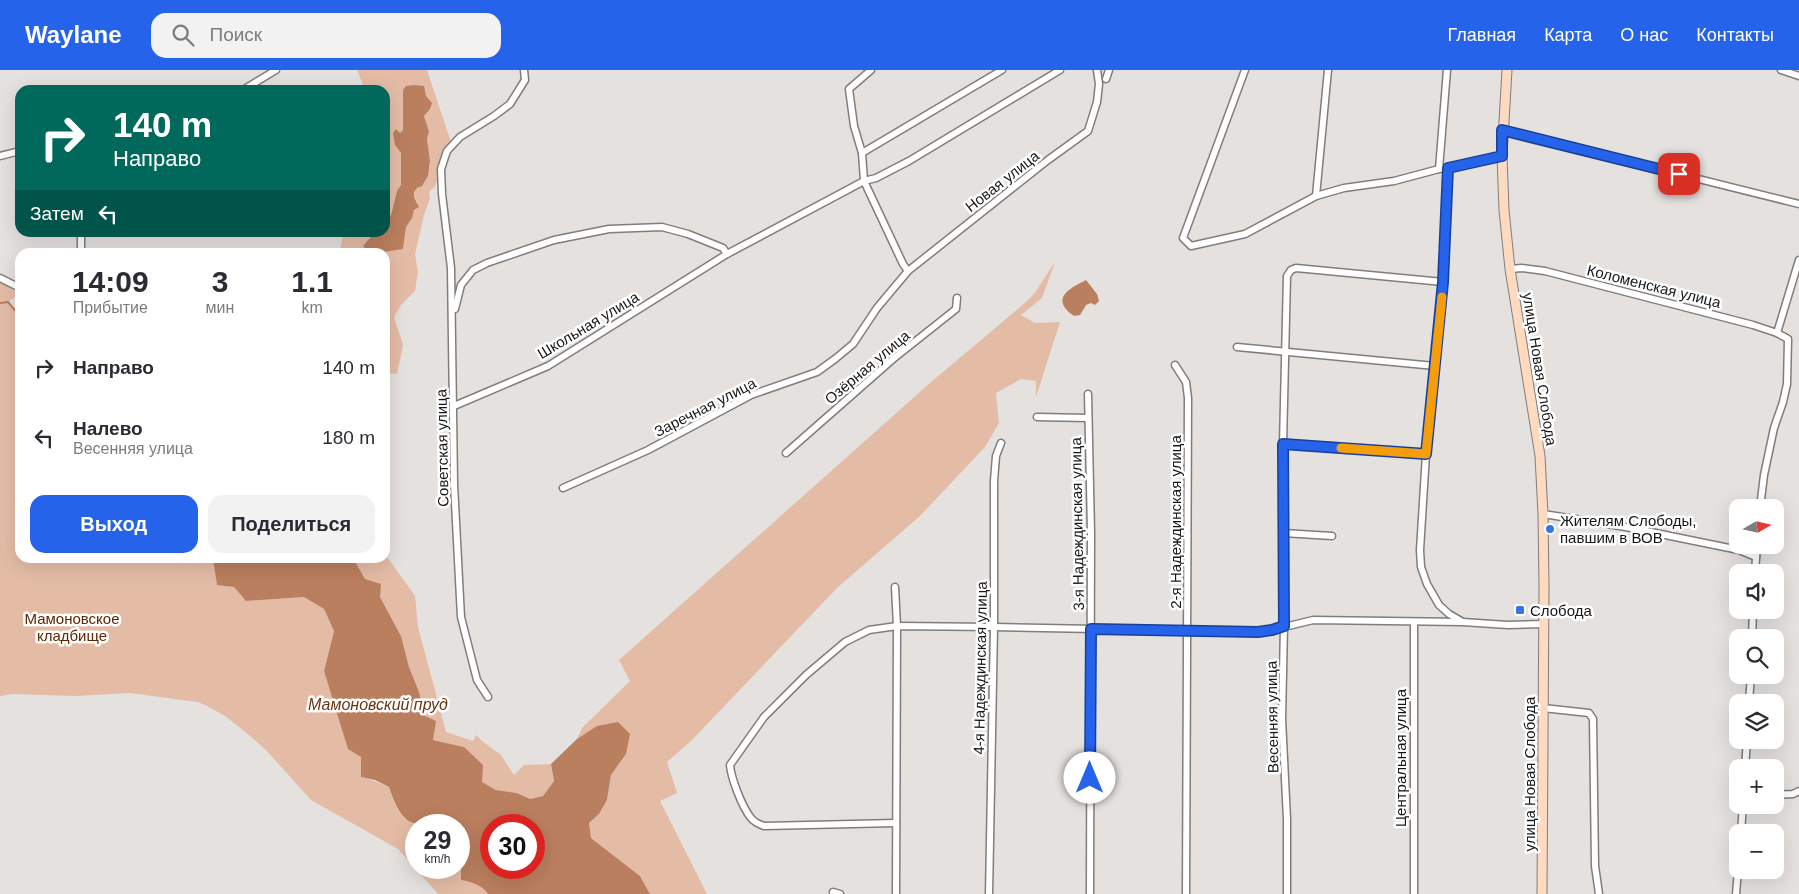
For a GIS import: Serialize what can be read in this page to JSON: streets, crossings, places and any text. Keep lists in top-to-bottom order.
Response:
{
  "streets": {
    "street": [
      "Новая улица",
      "Коломенская улица",
      "Школьная улица",
      "Озёрная улица",
      "улица Новая Слобода",
      "Заречная улица",
      "Советская улица",
      "2-я Надеждинская улица",
      "3-я Надеждинская улица",
      "4-я Надеждинская улица",
      "Весенняя улица",
      "Центральная улица"
    ]
  },
  "crossings": [
    ["Новая улица", "Заречная улица"],
    ["Коломенская улица", "улица Новая Слобода"],
    ["Школьная улица", "Советская улица"]
  ],
  "water": ["Мамоновский пруд"],
  "parks": ["Мамоновское кладбище"],
  "places": {
    "other": ["Жителям Слободы, павшим в ВОВ"],
    "transit": ["Слобода"]
  },
  "north": "right",
  "page": {
    "header": "Waylane",
    "search": "Поиск",
    "nav": [
      "Главная",
      "Карта",
      "О нас",
      "Контакты"
    ],
    "turn": ["140 m", "Направо"],
    "then": "Затем",
    "eta": [
      "14:09",
      "Прибытие",
      "3",
      "мин",
      "1.1",
      "km"
    ],
    "list": [
      {
        "name": "Направо",
        "value": "140 m"
      },
      {
        "name": "Налево",
        "note": "Весенняя улица",
        "value": "180 m"
      }
    ],
    "buttons": ["Выход", "Поделиться"],
    "map_buttons": ["+", "−"],
    "speed": "29 km/h",
    "limit": "30"
  }
}
